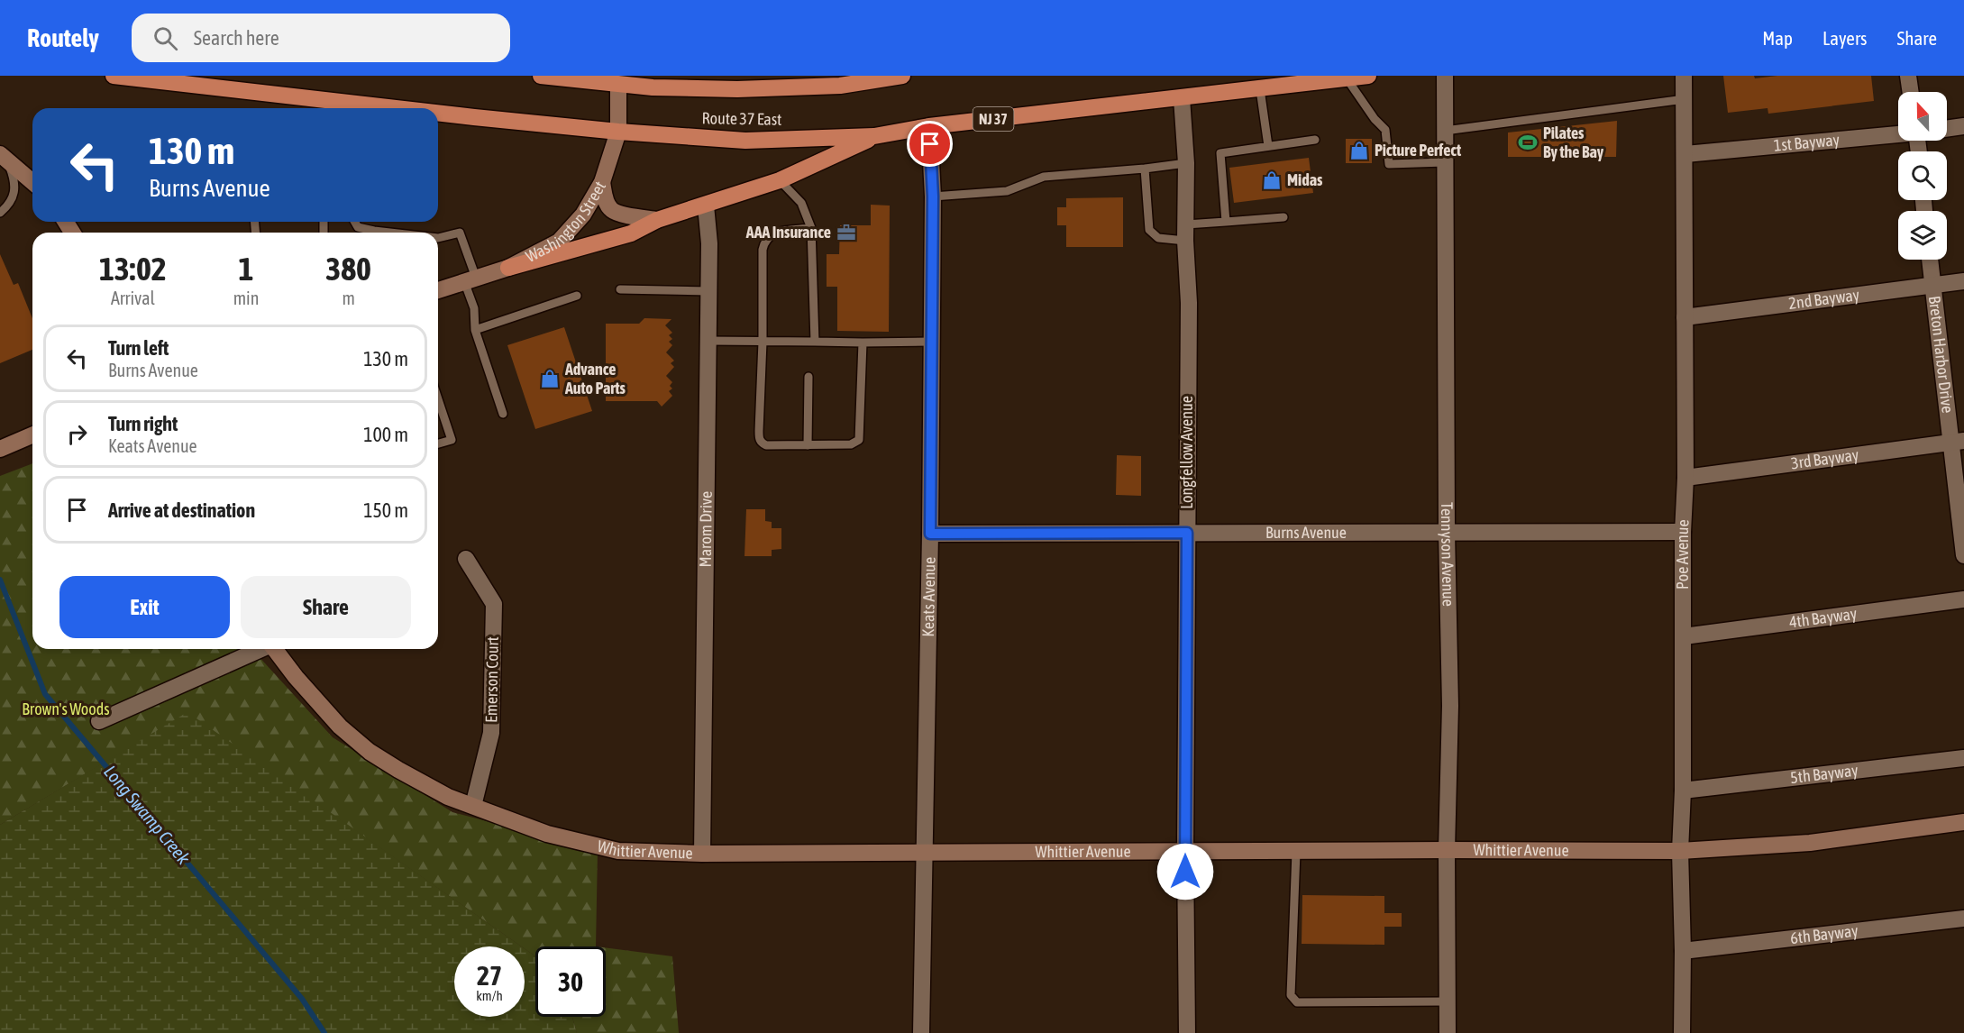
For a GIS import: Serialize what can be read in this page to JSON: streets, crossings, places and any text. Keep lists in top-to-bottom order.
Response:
{
  "streets": {
    "highway": ["Route 37 East", "NJ 37"],
    "street": [
      "1st Bayway",
      "Washington Street",
      "2nd Bayway",
      "Breton Harbor Drive",
      "Longfellow Avenue",
      "3rd Bayway",
      "Marom Drive",
      "Burns Avenue",
      "Tennyson Avenue",
      "Poe Avenue",
      "Keats Avenue",
      "4th Bayway",
      "Emerson Court",
      "5th Bayway",
      "Whittier Avenue",
      "6th Bayway"
    ]
  },
  "crossings": [
    ["Route 37 East", "Washington Street"],
    ["Route 37 East", "Longfellow Avenue"],
    ["Route 37 East", "Keats Avenue"],
    ["1st Bayway", "Poe Avenue"],
    ["2nd Bayway", "Breton Harbor Drive"],
    ["2nd Bayway", "Poe Avenue"],
    ["Breton Harbor Drive", "3rd Bayway"],
    ["Longfellow Avenue", "Burns Avenue"],
    ["Longfellow Avenue", "Whittier Avenue"],
    ["3rd Bayway", "Poe Avenue"],
    ["Marom Drive", "Whittier Avenue"],
    ["Burns Avenue", "Tennyson Avenue"],
    ["Burns Avenue", "Poe Avenue"],
    ["Burns Avenue", "Keats Avenue"],
    ["Tennyson Avenue", "Whittier Avenue"],
    ["Poe Avenue", "4th Bayway"],
    ["Poe Avenue", "5th Bayway"],
    ["Poe Avenue", "Whittier Avenue"],
    ["Poe Avenue", "6th Bayway"],
    ["Keats Avenue", "Whittier Avenue"],
    ["Emerson Court", "Whittier Avenue"]
  ],
  "water": ["Long Swamp Creek"],
  "parks": ["Brown's Woods"],
  "places": {
    "sports": ["Pilates By the Bay"],
    "shop": ["Picture Perfect", "Midas", "Advance Auto Parts"],
    "office": ["AAA Insurance"]
  },
  "north": "top",
  "page": {
    "header": "Routely",
    "search": "Search here",
    "nav": ["Map", "Layers", "Share"],
    "turn": ["130 m", "Burns Avenue"],
    "eta": [
      "13:02",
      "Arrival",
      "1",
      "min",
      "380",
      "m"
    ],
    "list": [
      {
        "name": "Turn left",
        "note": "Burns Avenue",
        "value": "130 m"
      },
      {
        "name": "Turn right",
        "note": "Keats Avenue",
        "value": "100 m"
      },
      {
        "name": "Arrive at destination",
        "value": "150 m"
      }
    ],
    "buttons": ["Exit", "Share"],
    "speed": "27 km/h",
    "limit": "30"
  }
}
